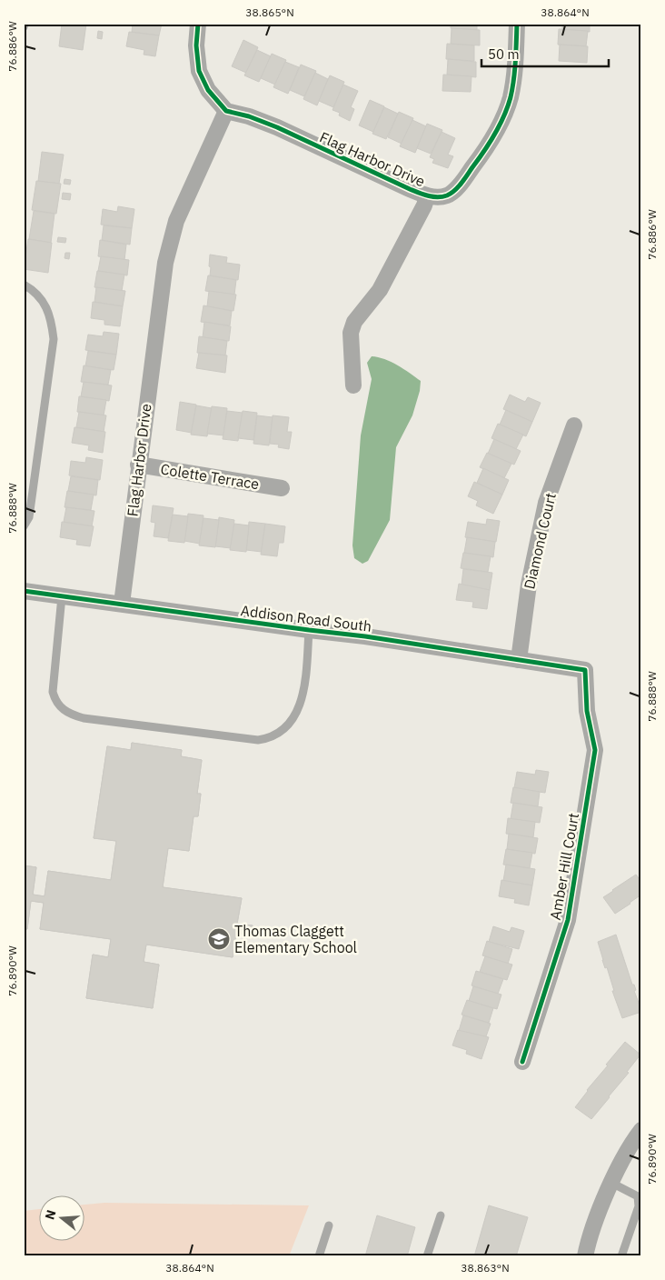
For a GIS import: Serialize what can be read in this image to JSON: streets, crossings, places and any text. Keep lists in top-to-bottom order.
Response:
{
  "streets": {
    "street": [
      "Flag Harbor Drive",
      "Colette Terrace",
      "Diamond Court",
      "Addison Road South",
      "Amber Hill Court"
    ]
  },
  "crossings": [
    ["Flag Harbor Drive", "Colette Terrace"],
    ["Flag Harbor Drive", "Addison Road South"],
    ["Diamond Court", "Addison Road South"],
    ["Addison Road South", "Amber Hill Court"]
  ],
  "places": {
    "school or university": ["Thomas Claggett Elementary School"]
  },
  "scale_bar": "50 m",
  "north": "left",
  "coordinates": [
    "38.865°N",
    "38.864°N",
    "76.886°W",
    "76.888°W",
    "76.890°W",
    "38.863°N"
  ]
}
